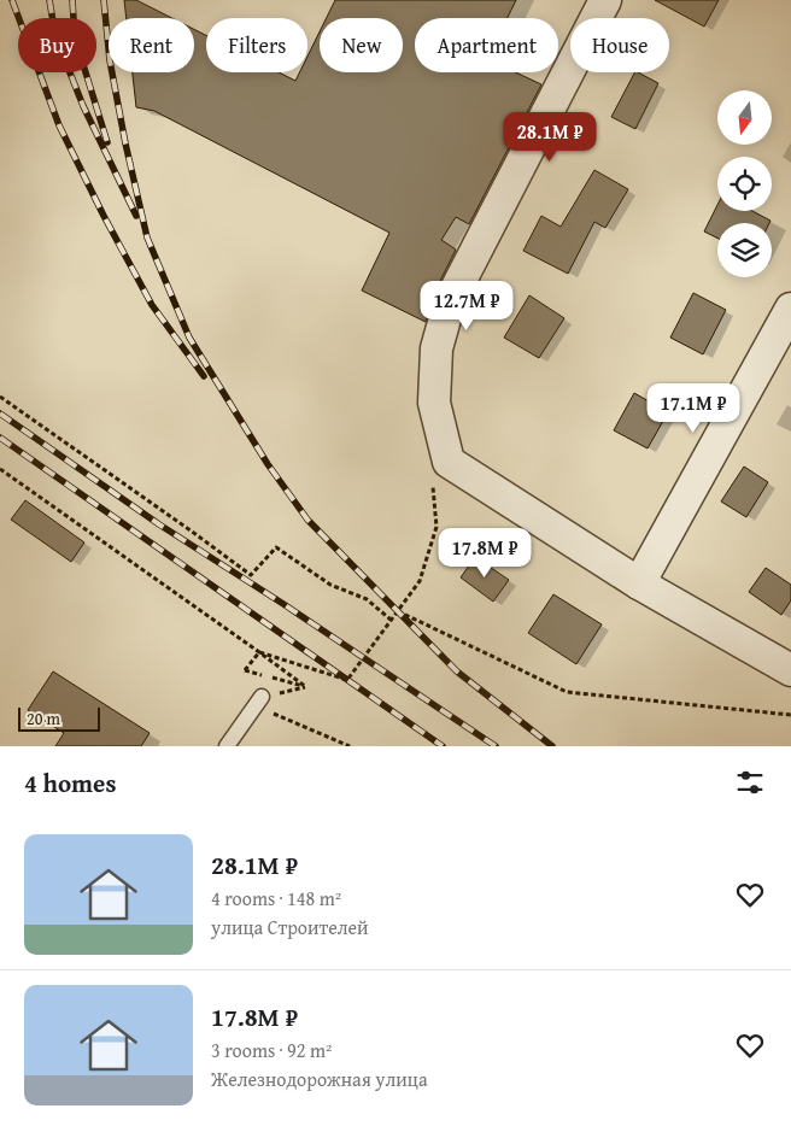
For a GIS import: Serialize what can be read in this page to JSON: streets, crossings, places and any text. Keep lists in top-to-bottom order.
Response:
{
  "scale_bar": "20 m",
  "north": "bottom",
  "page": {
    "chip": [
      "Buy",
      "Rent",
      "Filters",
      "New",
      "Apartment",
      "House"
    ],
    "price": [
      "28.1M ₽",
      "12.7M ₽",
      "17.1M ₽",
      "17.8M ₽"
    ],
    "scale": "20 m",
    "heading": "4 homes",
    "list": [
      {
        "name": "28.1M ₽",
        "note": "4 rooms · 148 m² · улица Строителей"
      },
      {
        "name": "17.8M ₽",
        "note": "3 rooms · 92 m² · Железнодорожная улица"
      }
    ]
  }
}
